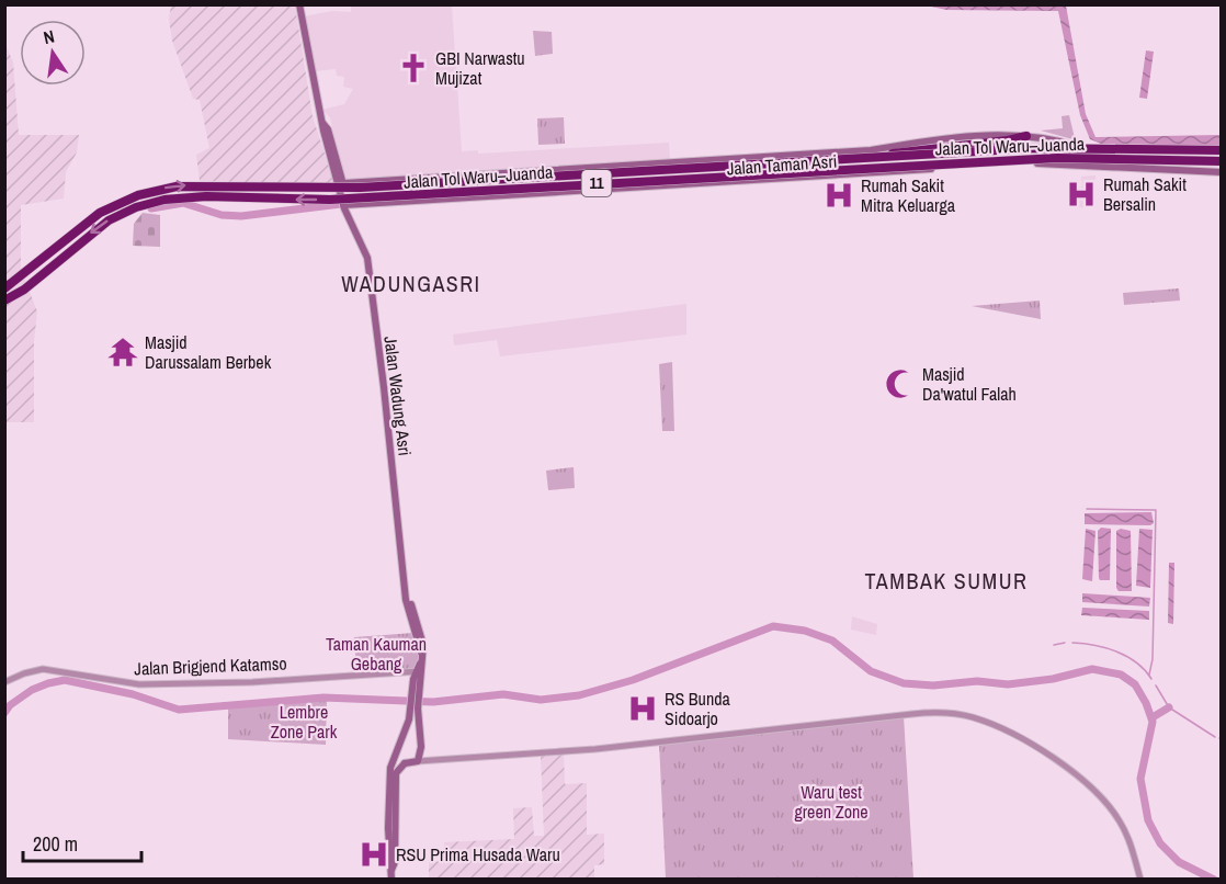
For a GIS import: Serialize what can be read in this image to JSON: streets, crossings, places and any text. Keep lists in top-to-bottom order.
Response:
{
  "streets": {
    "highway": ["Jalan Tol Waru–Juanda", "11"],
    "main road": ["Jalan Taman Asri", "Jalan Wadung Asri"],
    "street": ["Jalan Brigjend Katamso"]
  },
  "crossings": [
    ["Jalan Taman Asri", "Jalan Wadung Asri"],
    ["Jalan Wadung Asri", "Jalan Brigjend Katamso"]
  ],
  "districts": ["WADUNGASRI", "TAMBAK SUMUR"],
  "parks": ["Taman Kauman Gebang", "Lembre Zone Park", "Waru test green Zone"],
  "places": {
    "church": ["GBI Narwastu Mujizat"],
    "hospital": [
      "Rumah Sakit Bersalin",
      "Rumah Sakit Mitra Keluarga",
      "RS Bunda Sidoarjo",
      "RSU Prima Husada Waru"
    ],
    "temple": ["Masjid Darussalam Berbek"],
    "mosque": ["Masjid Da'watul Falah"]
  },
  "scale_bar": "200 m",
  "north": "top"
}
